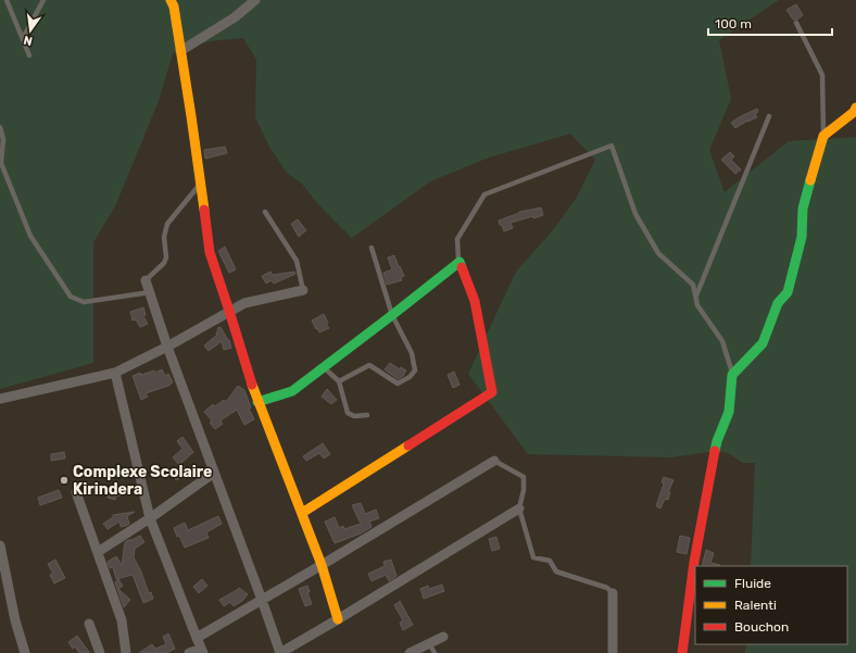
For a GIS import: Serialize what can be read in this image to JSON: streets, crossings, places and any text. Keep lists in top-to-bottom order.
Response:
{
  "places": ["Complexe Scolaire Kirindera"],
  "legend": ["Fluide", "Ralenti", "Bouchon"],
  "scale_bar": "100 m",
  "north": "bottom"
}
